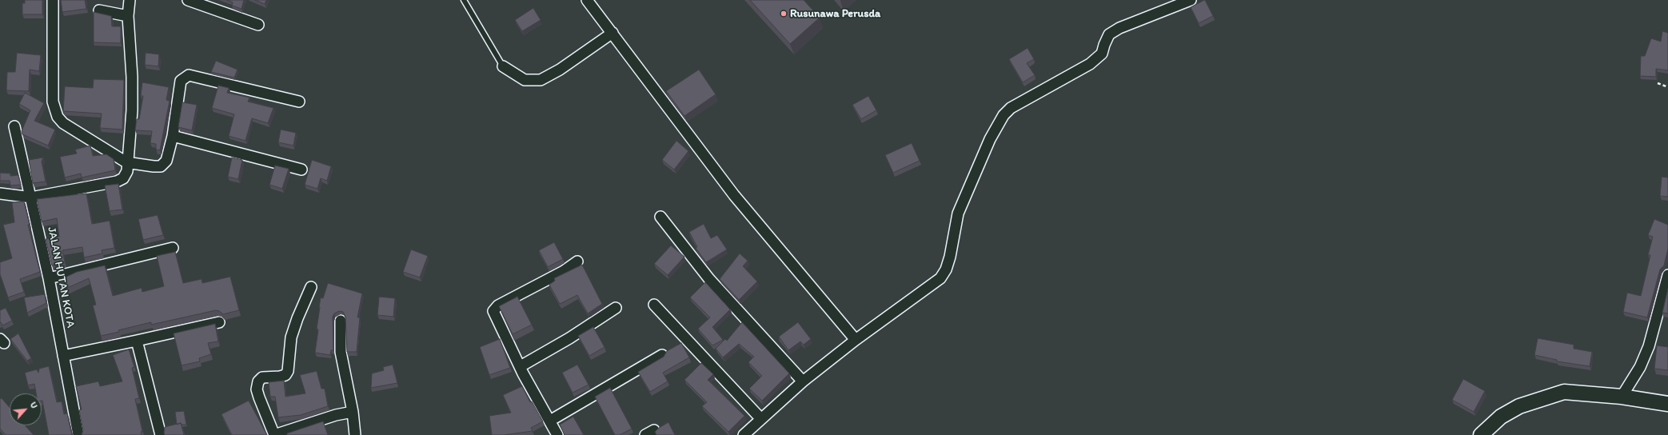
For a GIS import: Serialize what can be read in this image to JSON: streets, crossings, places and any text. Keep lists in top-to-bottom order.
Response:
{
  "streets": {
    "street": ["JALAN HUTAN KOTA"]
  },
  "places": ["Rusunawa Perusda"],
  "north": "top right"
}
